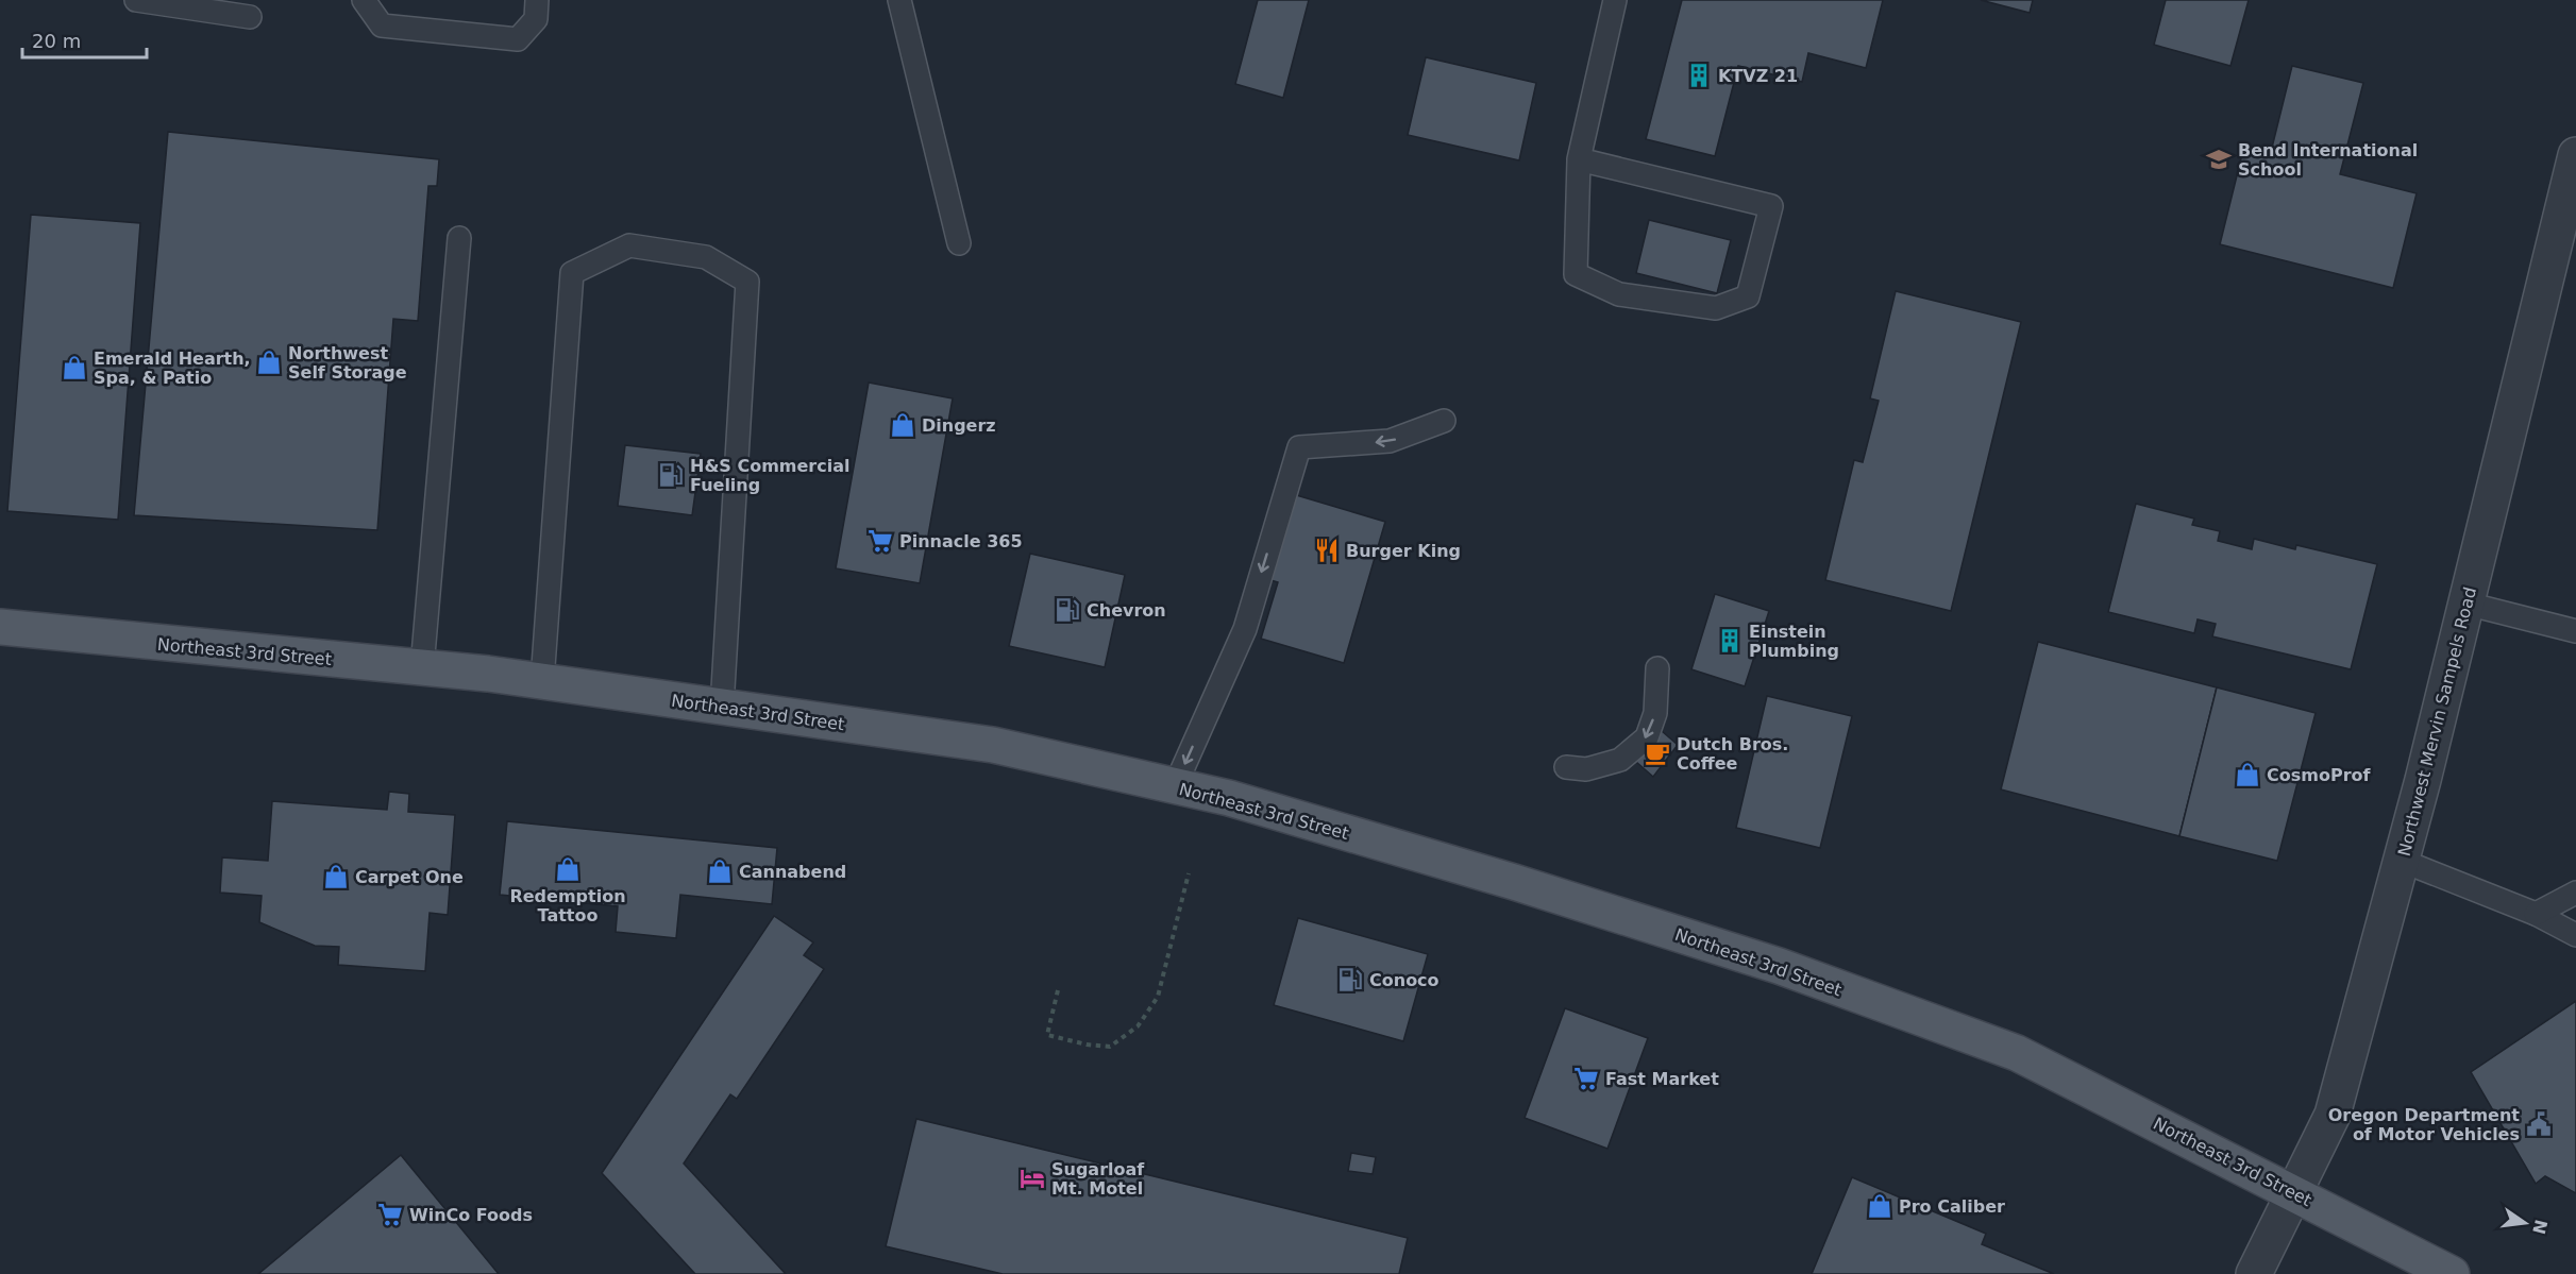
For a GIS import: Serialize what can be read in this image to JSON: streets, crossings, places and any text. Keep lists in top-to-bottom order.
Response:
{
  "streets": {
    "main road": ["Northeast 3rd Street"],
    "street": ["Northwest Mervin Sampels Road"]
  },
  "crossings": [
    ["Northeast 3rd Street", "Northwest Mervin Sampels Road"]
  ],
  "places": {
    "building": ["KTVZ 21", "Einstein Plumbing"],
    "school or university": ["Bend International School"],
    "shop": [
      "Northwest Self Storage",
      "Emerald Hearth, Spa, & Patio",
      "Dingerz",
      "CosmoProf",
      "Redemption Tattoo",
      "Cannabend",
      "Carpet One",
      "Pro Caliber"
    ],
    "fuel station": ["H&S Commercial Fueling", "Chevron", "Conoco"],
    "supermarket": ["Pinnacle 365", "Fast Market", "WinCo Foods"],
    "restaurant": ["Burger King"],
    "cafe": ["Dutch Bros. Coffee"],
    "public building": ["Oregon Department of Motor Vehicles"],
    "hotel": ["Sugarloaf Mt. Motel"]
  },
  "scale_bar": "20 m",
  "north": "right"
}
